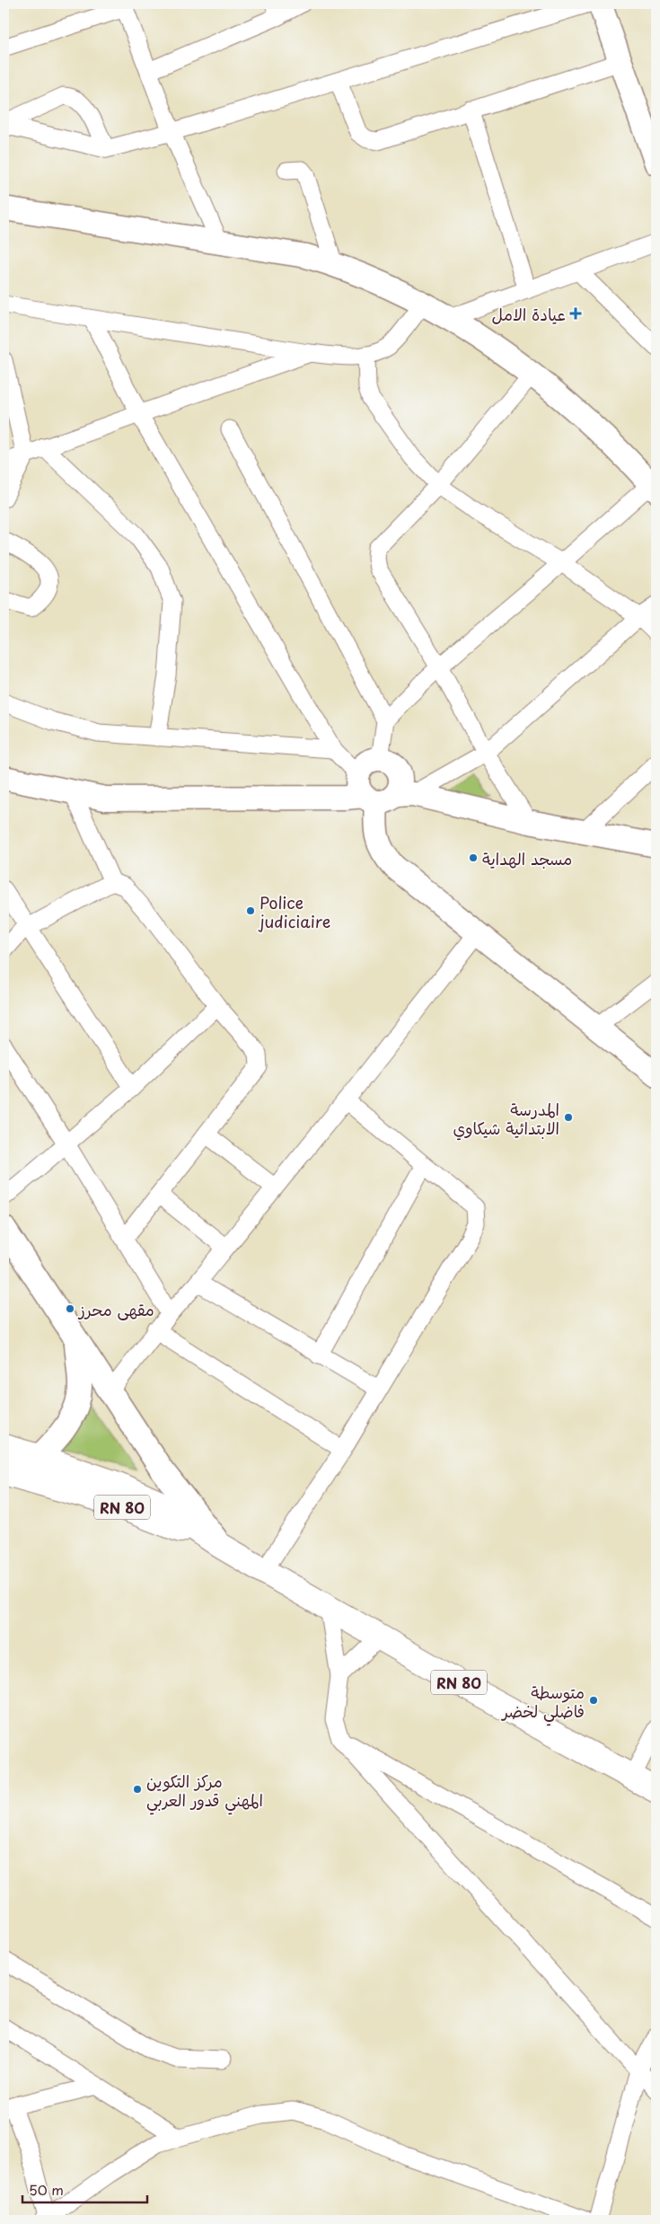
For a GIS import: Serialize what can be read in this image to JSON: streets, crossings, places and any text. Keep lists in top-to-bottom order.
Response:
{
  "streets": {
    "main road": ["RN 80"]
  },
  "places": {
    "health": ["عيادة الامل"],
    "other": [
      "مسجد الهداية",
      "Police judiciaire",
      "المدرسة الابتدائية شيكاوي",
      "مقهى محرز",
      "متوسطة فاضلي لخضر",
      "مركز التكوين المهني قدور العربي"
    ]
  },
  "scale_bar": "50 m"
}
